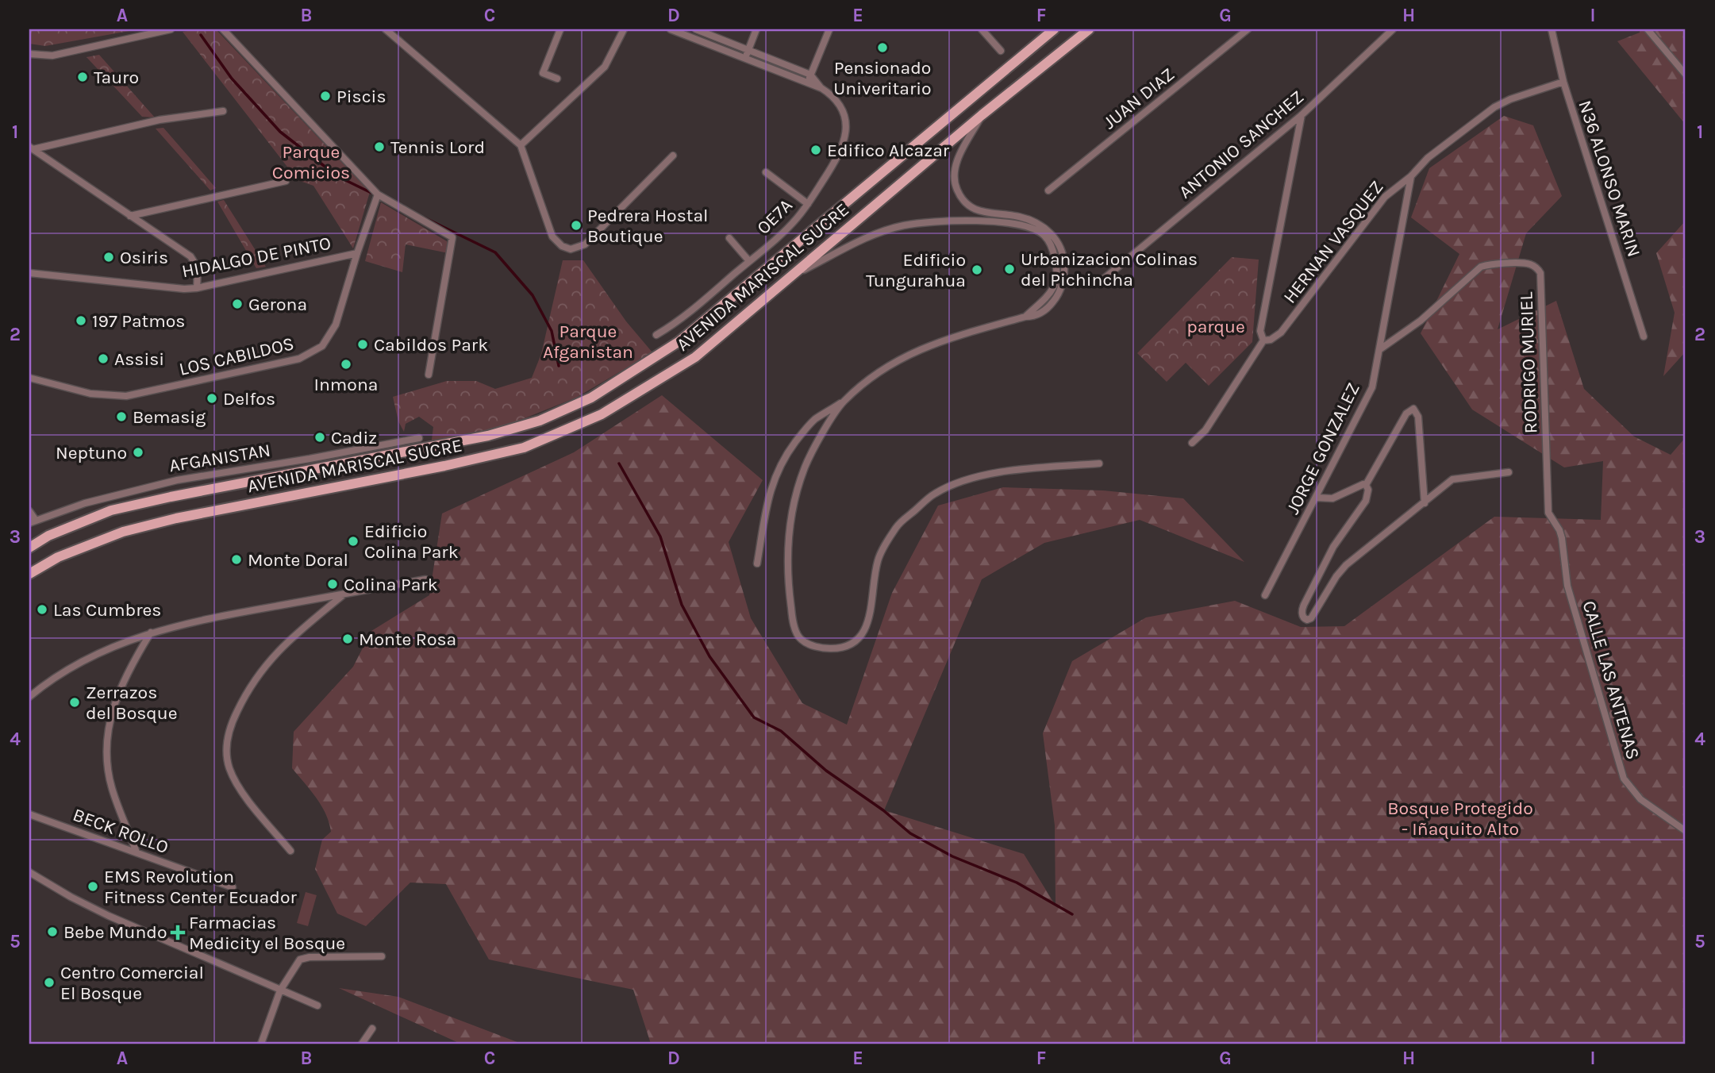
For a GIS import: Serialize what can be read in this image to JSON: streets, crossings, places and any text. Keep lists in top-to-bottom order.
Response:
{
  "streets": {
    "main road": ["AVENIDA MARISCAL SUCRE"],
    "street": [
      "JUAN DIAZ",
      "ANTONIO SANCHEZ",
      "N36 ALONSO MARIN",
      "OE7A",
      "HERNAN VASQUEZ",
      "HIDALGO DE PINTO",
      "LOS CABILDOS",
      "RODRIGO MURIEL",
      "JORGE GONZALEZ",
      "AFGANISTAN",
      "CALLE LAS ANTENAS",
      "BECK ROLLO"
    ]
  },
  "crossings": [
    ["N36 ALONSO MARIN", "HERNAN VASQUEZ"],
    ["HERNAN VASQUEZ", "JORGE GONZALEZ"],
    ["HIDALGO DE PINTO", "LOS CABILDOS"],
    ["RODRIGO MURIEL", "JORGE GONZALEZ"],
    ["RODRIGO MURIEL", "CALLE LAS ANTENAS"]
  ],
  "parks": [
    "Parque Comicios",
    "parque",
    "Parque Afganistan",
    "Bosque Protegido - Iñaquito Alto"
  ],
  "places": {
    "other": [
      "Pensionado Univeritario",
      "Tauro",
      "Piscis",
      "Tennis Lord",
      "Edifico Alcazar",
      "Pedrera Hostal Boutique",
      "Osiris",
      "Urbanizacion Colinas del Pichincha",
      "Edificio Tungurahua",
      "Gerona",
      "197 Patmos",
      "Cabildos Park",
      "Assisi",
      "Inmona",
      "Delfos",
      "Bemasig",
      "Cadiz",
      "Neptuno",
      "Edificio Colina Park",
      "Monte Doral",
      "Colina Park",
      "Las Cumbres",
      "Monte Rosa",
      "Zerrazos del Bosque",
      "EMS Revolution Fitness Center Ecuador",
      "Bebe Mundo",
      "Centro Comercial El Bosque"
    ],
    "health": ["Farmacias Medicity el Bosque"]
  },
  "grid": {
    "columns": [
      "A",
      "B",
      "C",
      "D",
      "E",
      "F",
      "G",
      "H",
      "I"
    ],
    "rows": [
      "1",
      "2",
      "3",
      "4",
      "5"
    ]
  }
}
